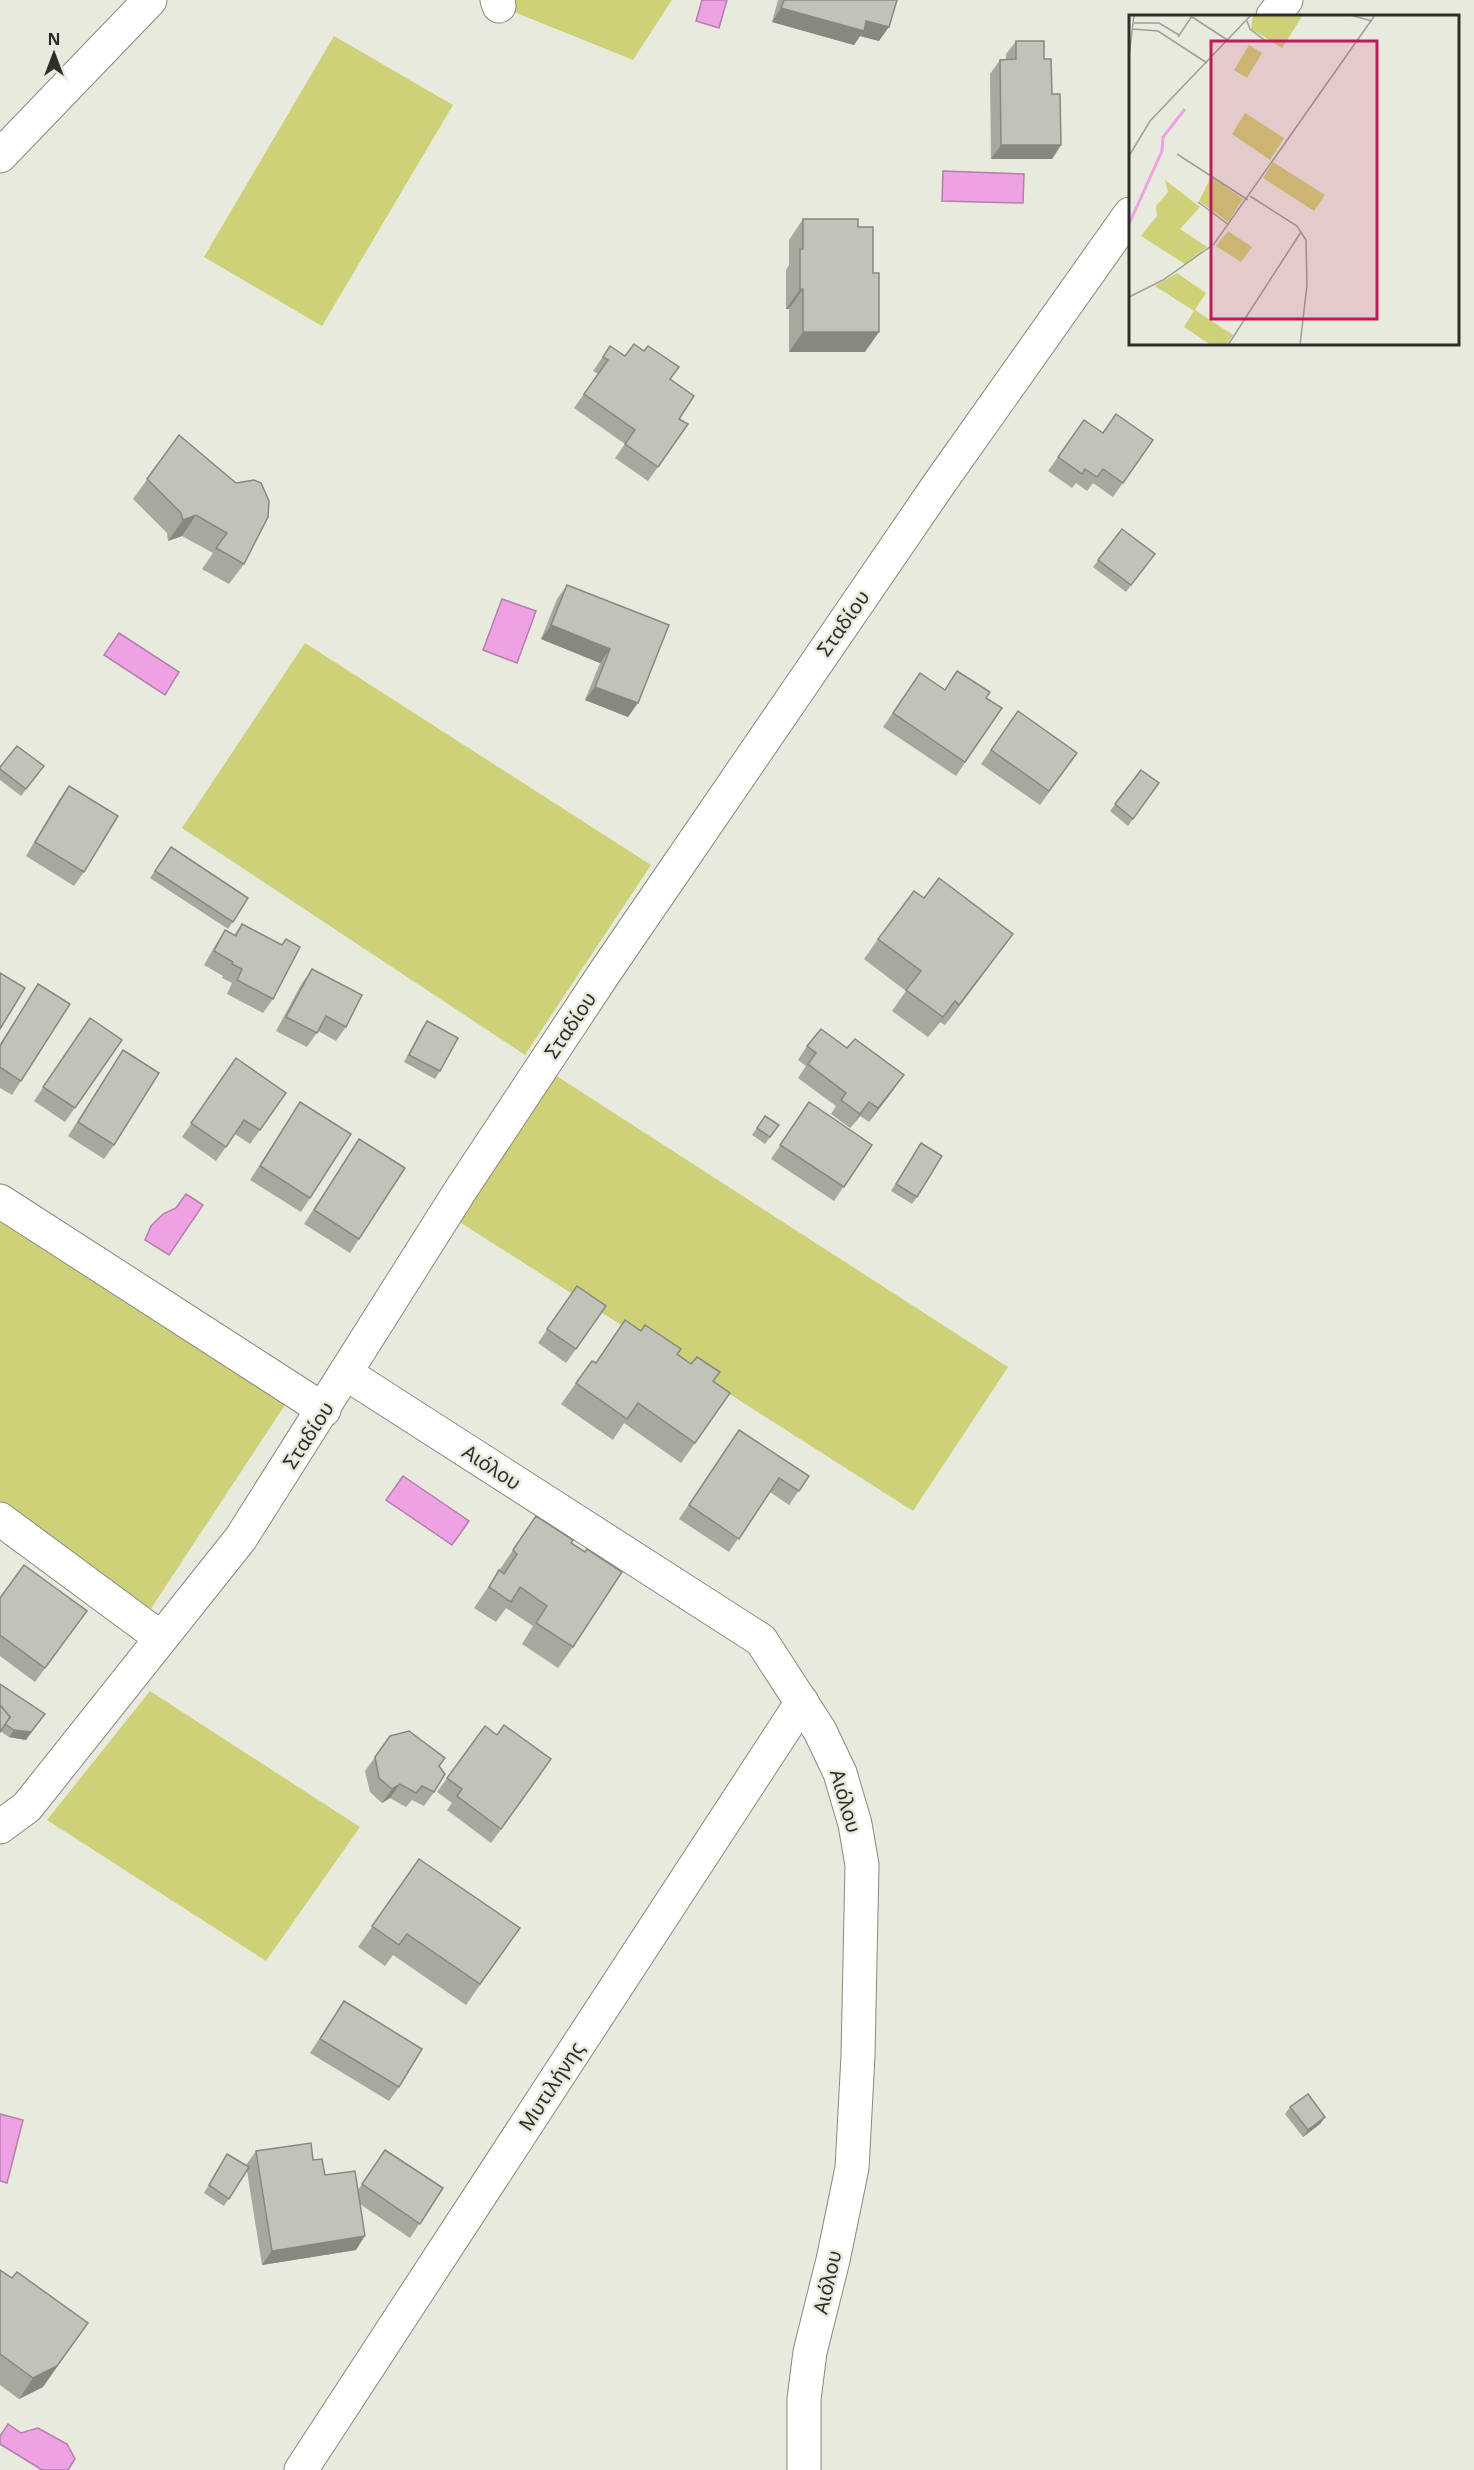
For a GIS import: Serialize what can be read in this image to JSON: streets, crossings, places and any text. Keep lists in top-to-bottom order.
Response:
{
  "streets": {
    "street": ["Σταδίου", "Αιόλου", "Μυτιλήνης"]
  },
  "crossings": [
    ["Σταδίου", "Αιόλου"],
    ["Αιόλου", "Μυτιλήνης"]
  ],
  "north": "top"
}
